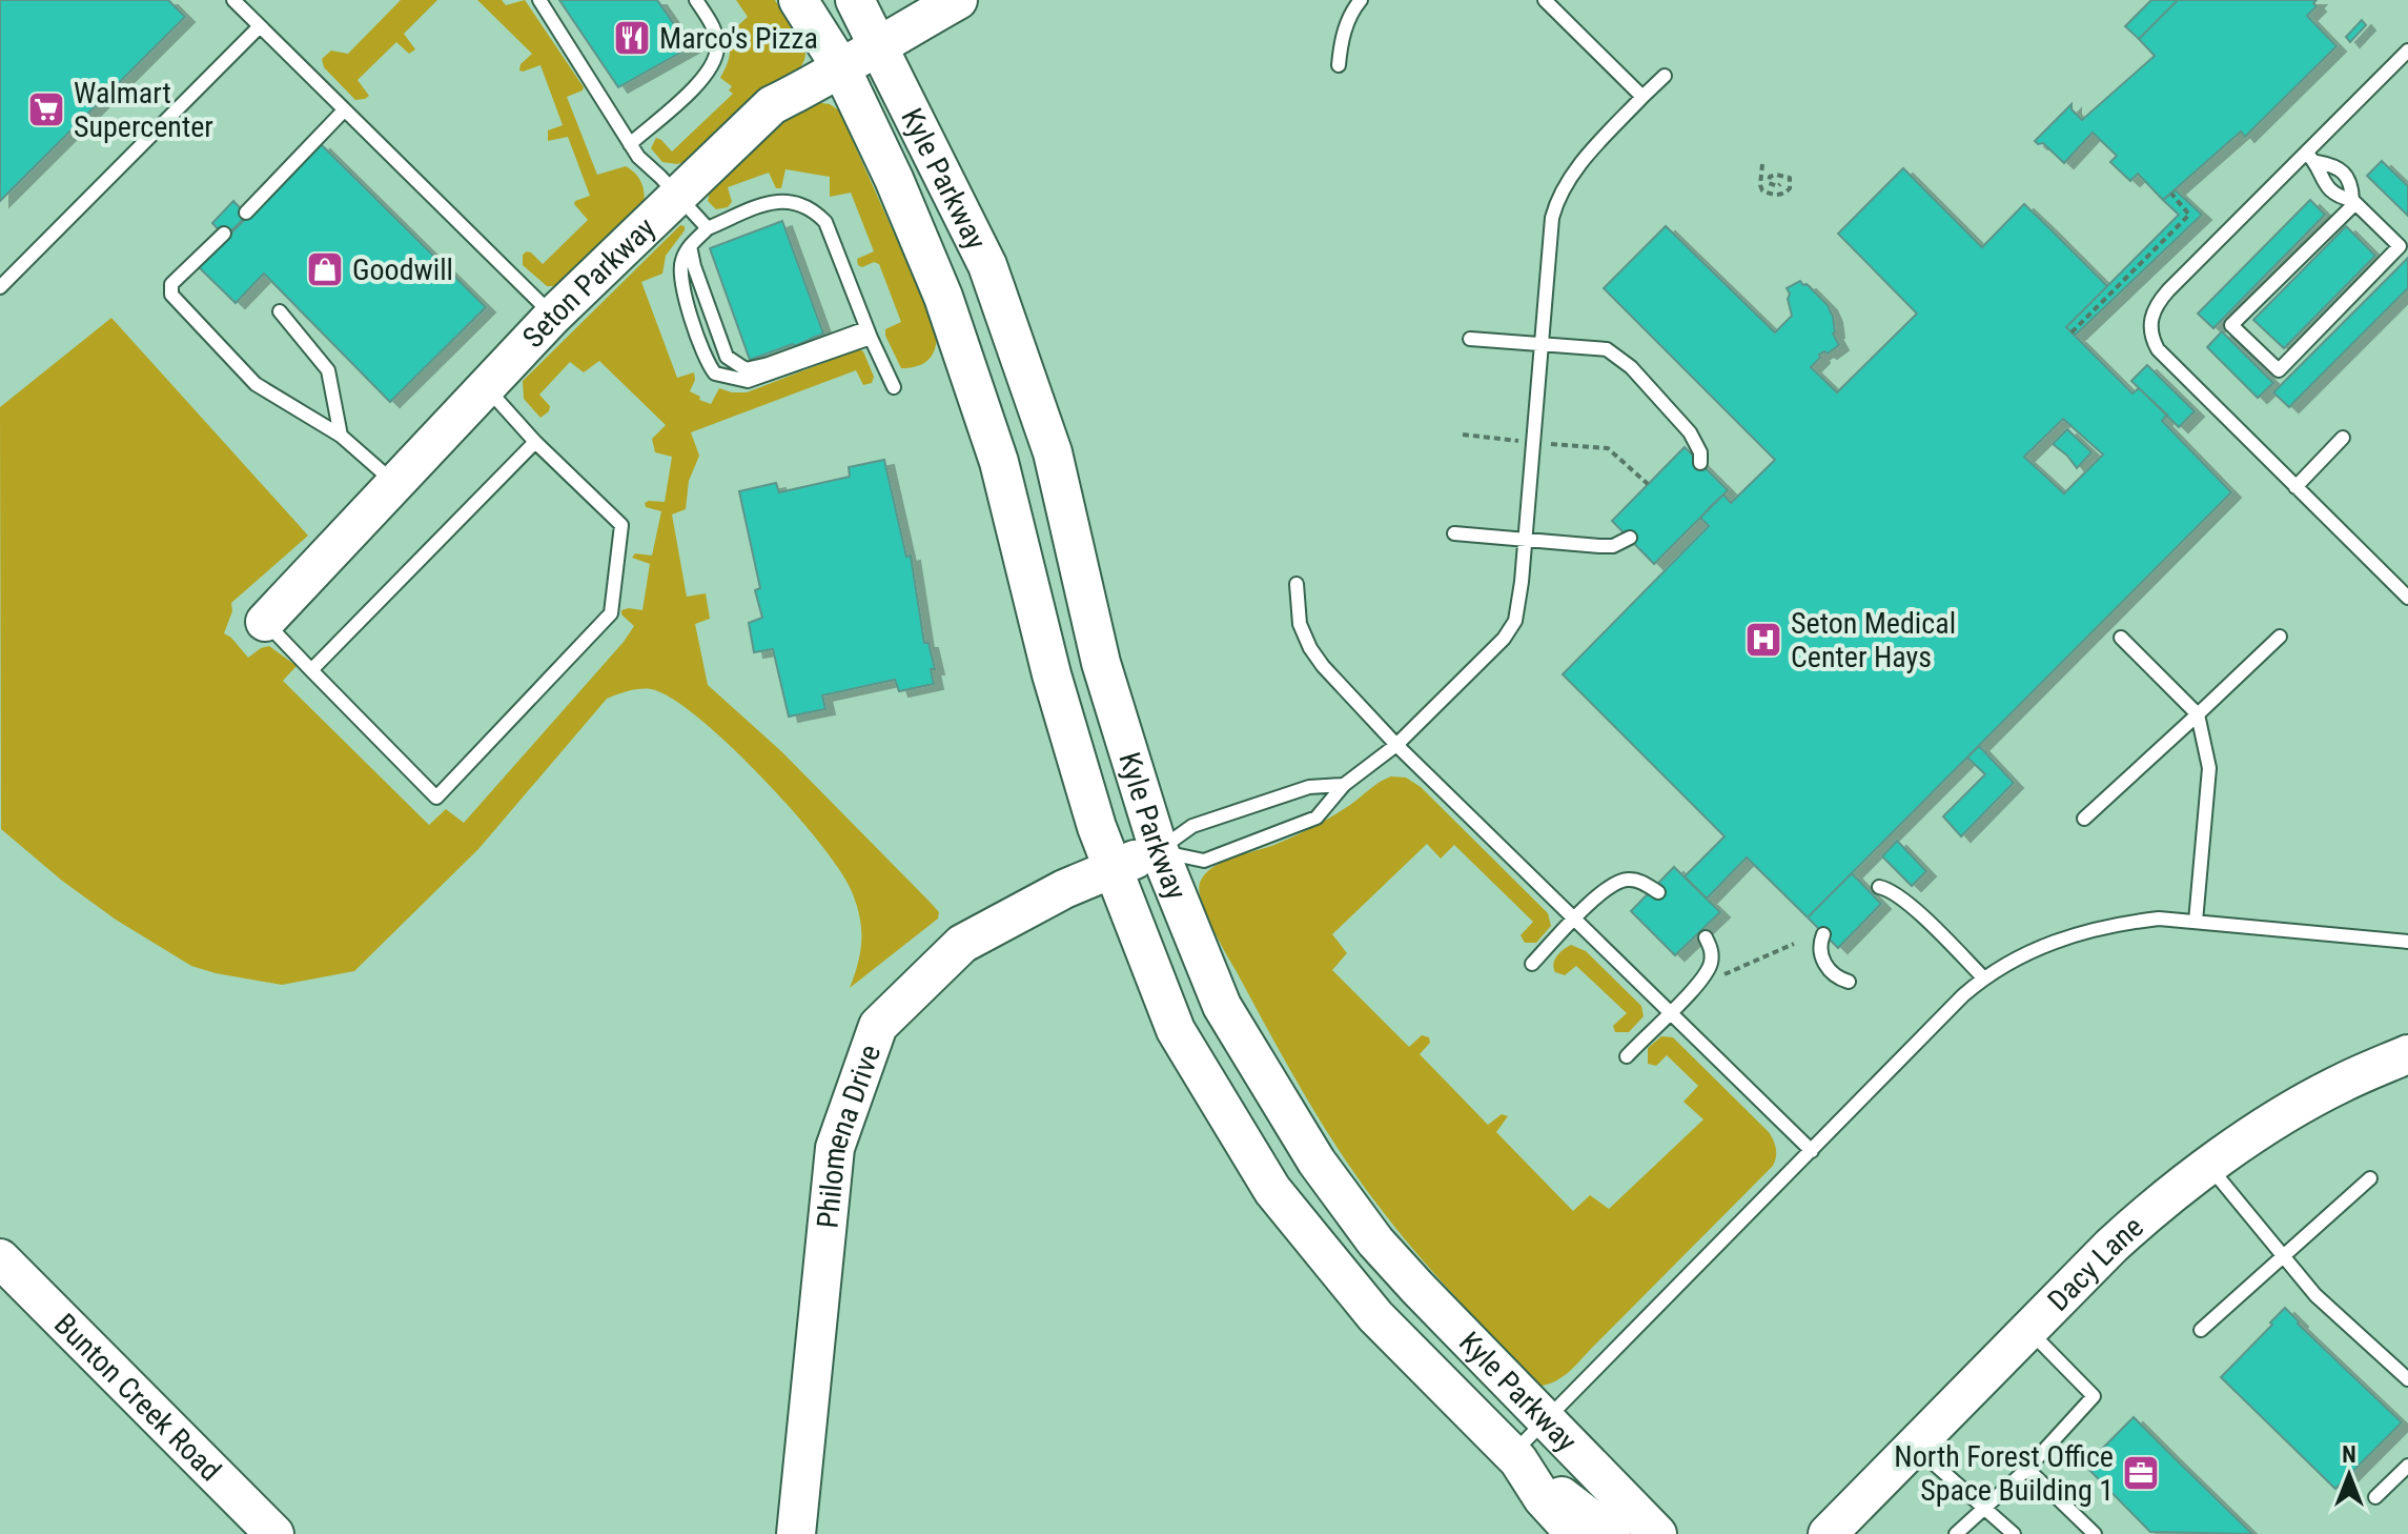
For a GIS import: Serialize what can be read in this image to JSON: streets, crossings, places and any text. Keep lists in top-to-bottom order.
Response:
{
  "streets": {
    "street": [
      "Kyle Parkway",
      "Seton Parkway",
      "Philomena Drive",
      "Dacy Lane",
      "Bunton Creek Road"
    ]
  },
  "crossings": [
    ["Kyle Parkway", "Seton Parkway"],
    ["Kyle Parkway", "Philomena Drive"]
  ],
  "places": {
    "restaurant": ["Marco's Pizza"],
    "supermarket": ["Walmart Supercenter"],
    "shop": ["Goodwill"],
    "hospital": ["Seton Medical Center Hays"],
    "office": ["North Forest Office Space Building 1"]
  },
  "north": "top"
}
